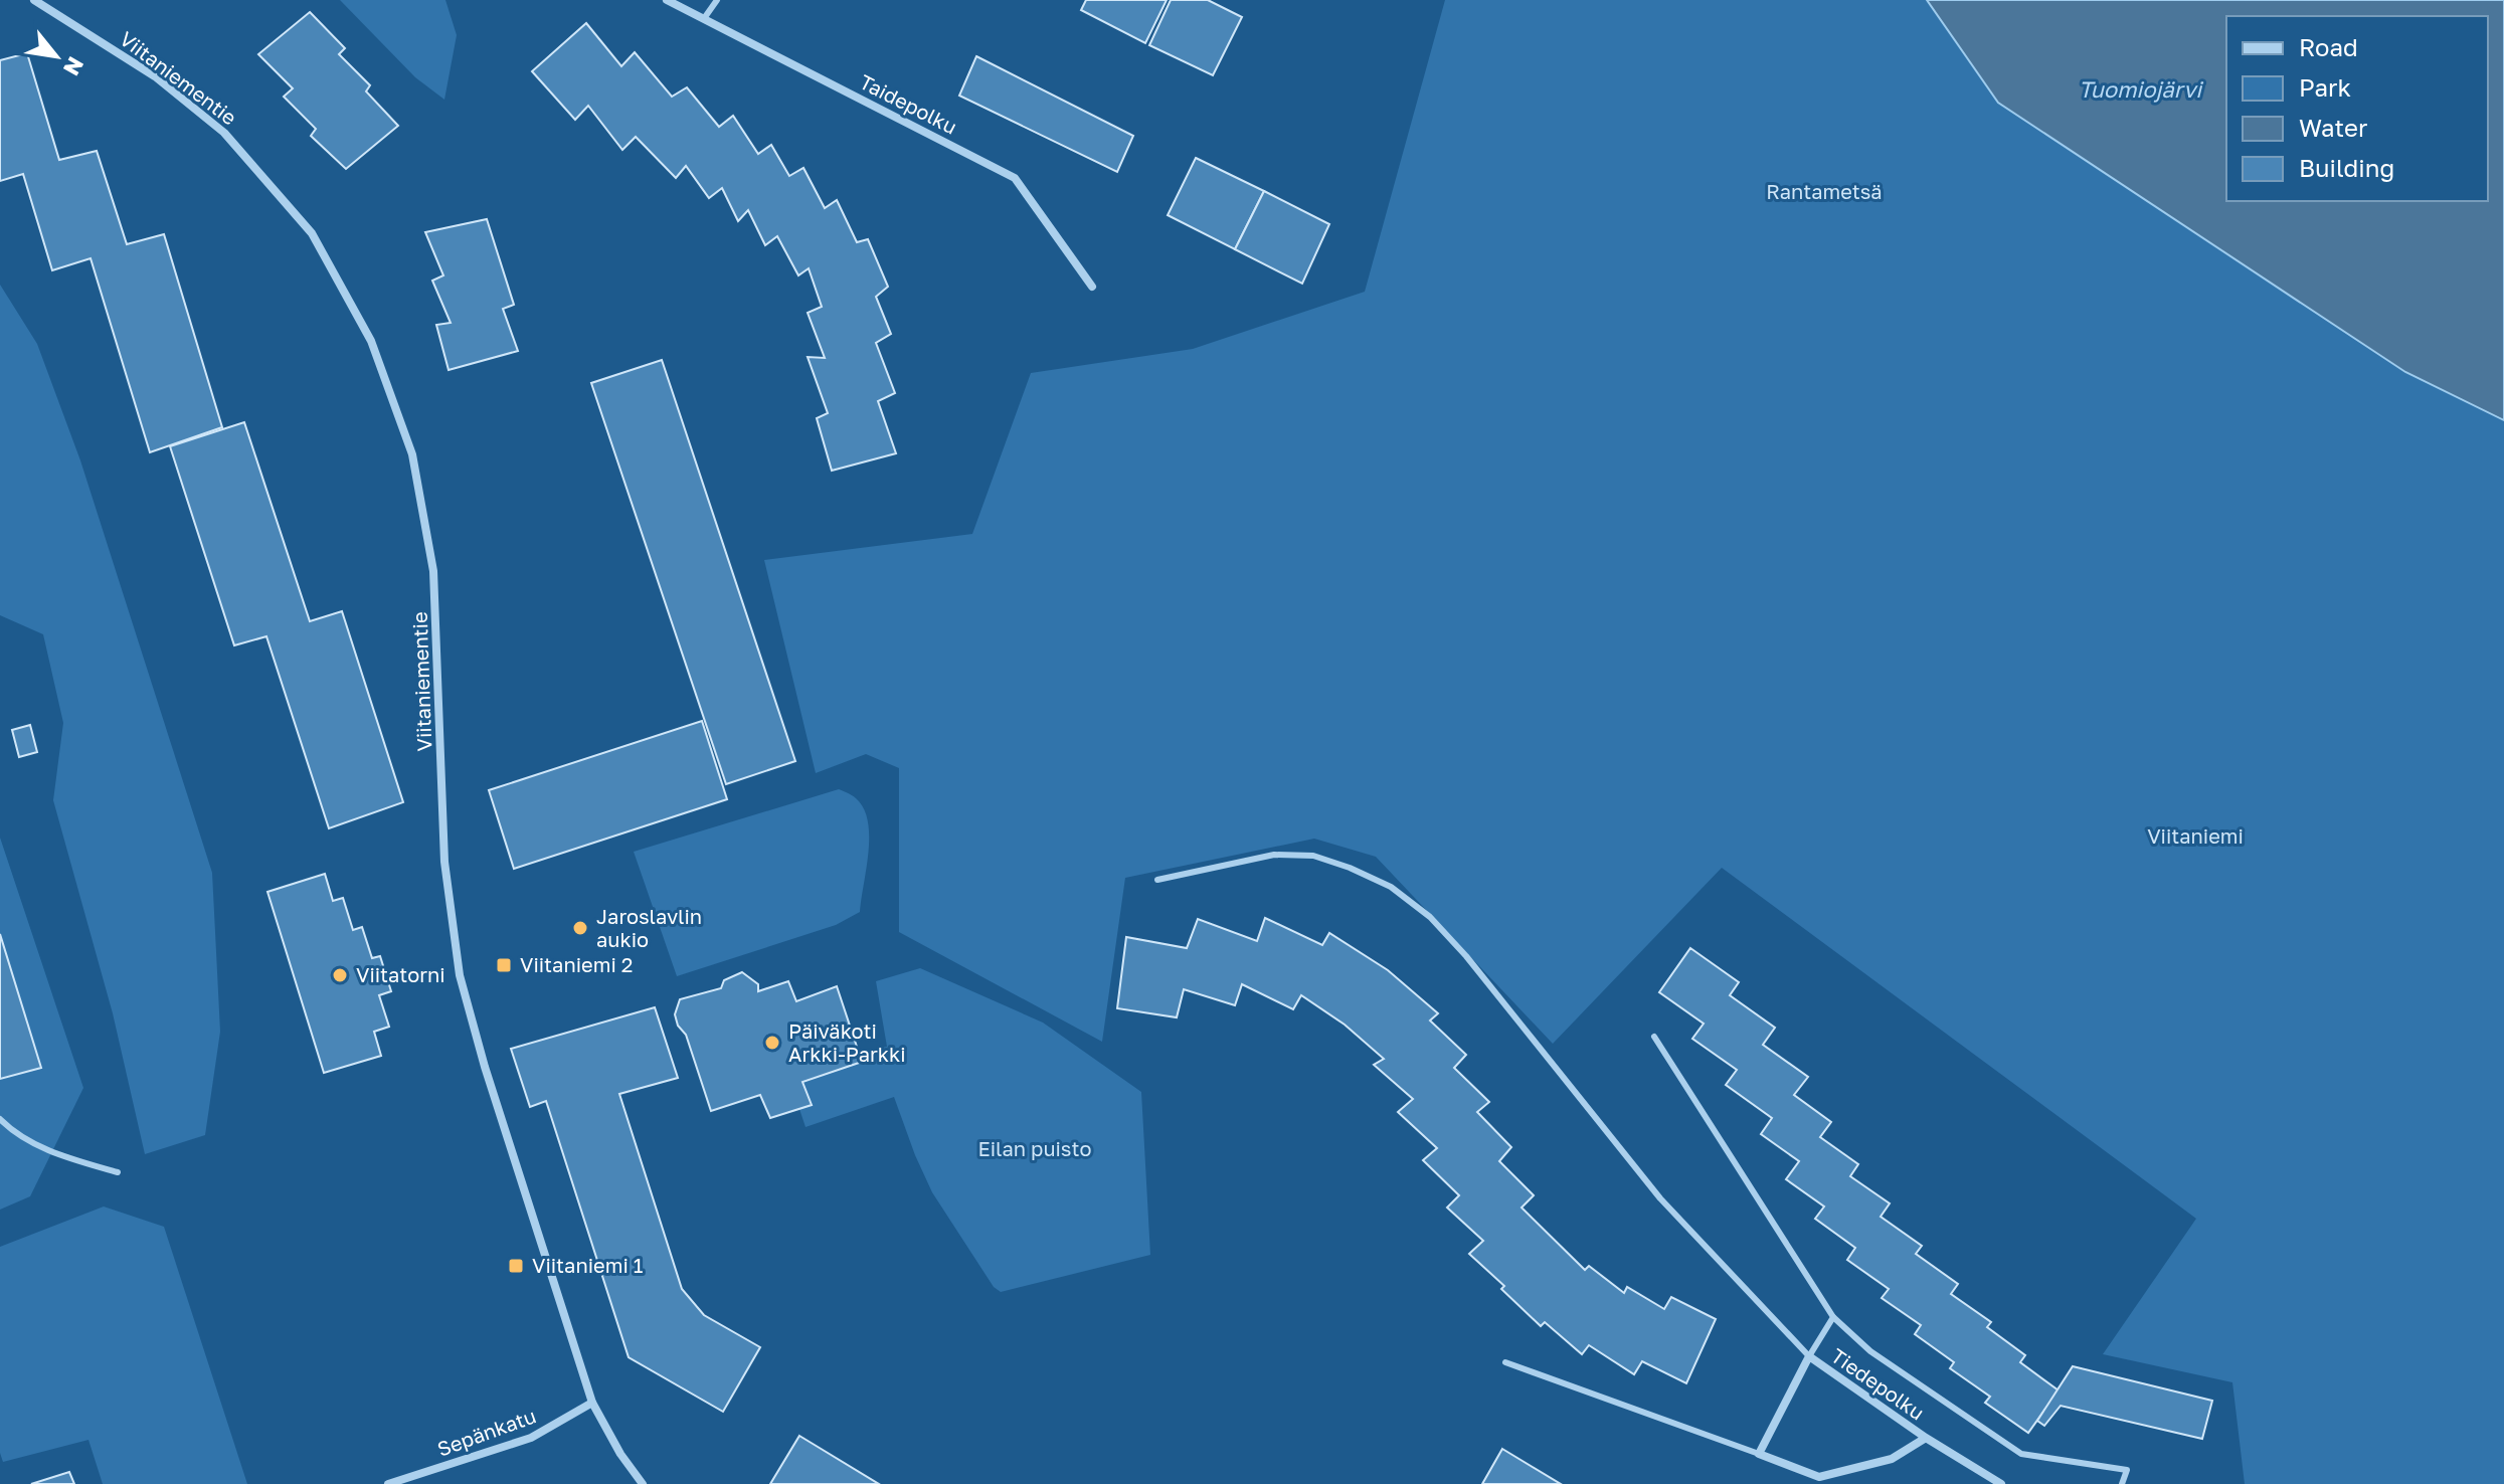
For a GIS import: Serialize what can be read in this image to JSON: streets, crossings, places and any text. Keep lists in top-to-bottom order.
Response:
{
  "streets": {
    "street": [
      "Viitaniementie",
      "Taidepolku",
      "Tiedepolku",
      "Sepänkatu"
    ]
  },
  "crossings": [
    ["Viitaniementie", "Sepänkatu"]
  ],
  "water": ["Tuomiojärvi"],
  "parks": ["Rantametsä", "Viitaniemi", "Eilan puisto"],
  "places": {
    "other": ["Jaroslavlin aukio", "Viitatorni", "Päiväkoti Arkki-Parkki"],
    "transit": ["Viitaniemi 2", "Viitaniemi 1"]
  },
  "legend": [
    "Road",
    "Park",
    "Water",
    "Building"
  ],
  "north": "bottom right"
}
